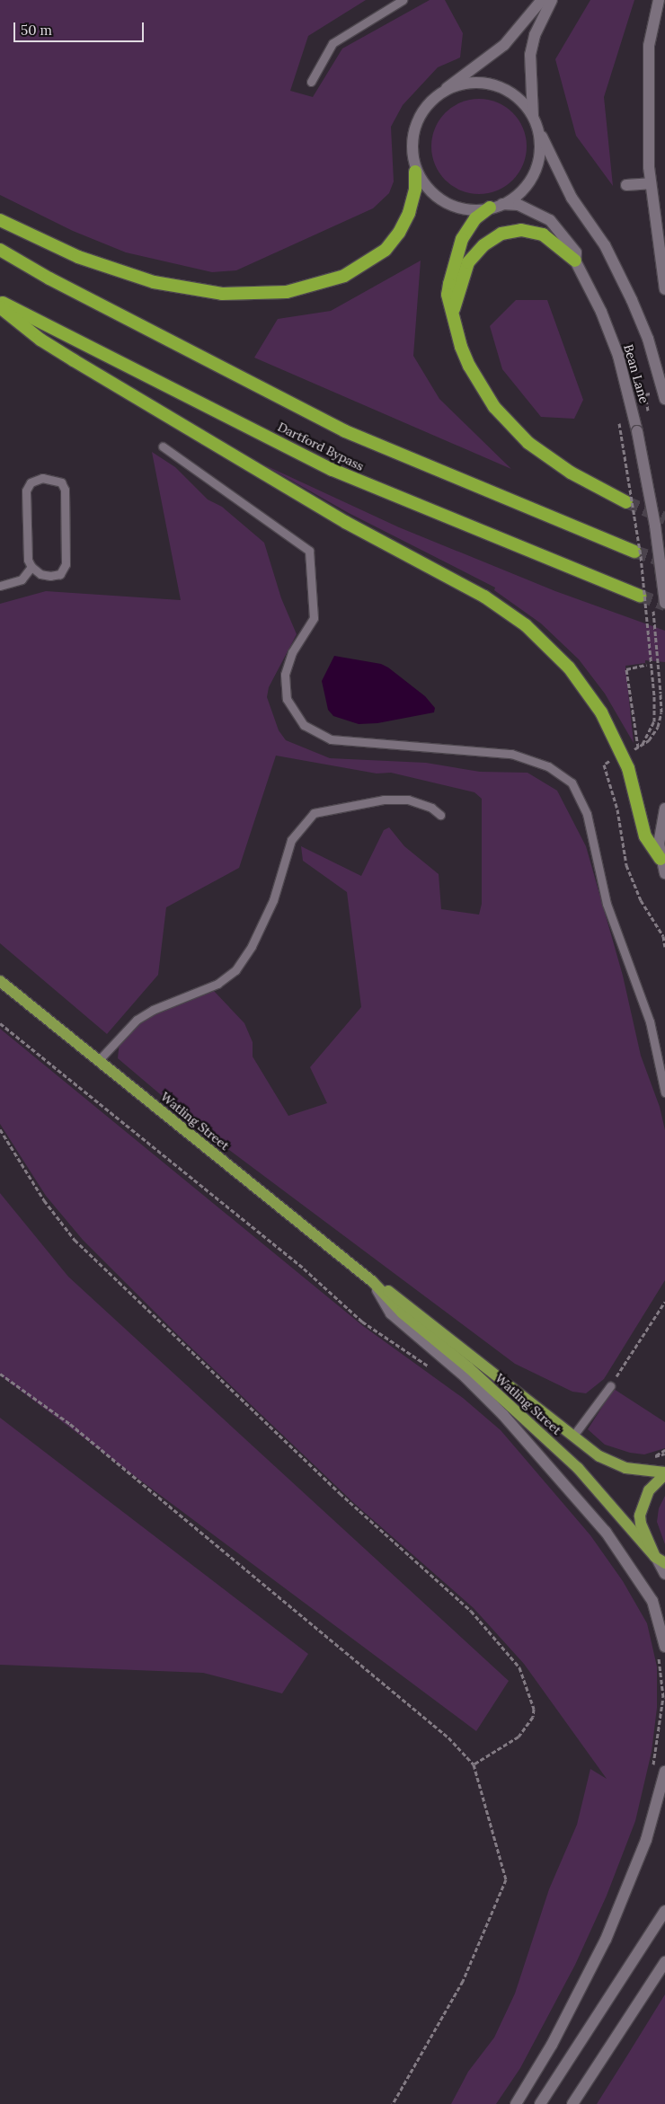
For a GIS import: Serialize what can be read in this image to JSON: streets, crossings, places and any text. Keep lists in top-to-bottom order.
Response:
{
  "streets": {
    "highway": ["Dartford Bypass"],
    "main road": ["Bean Lane", "Watling Street"]
  },
  "scale_bar": "50 m"
}
